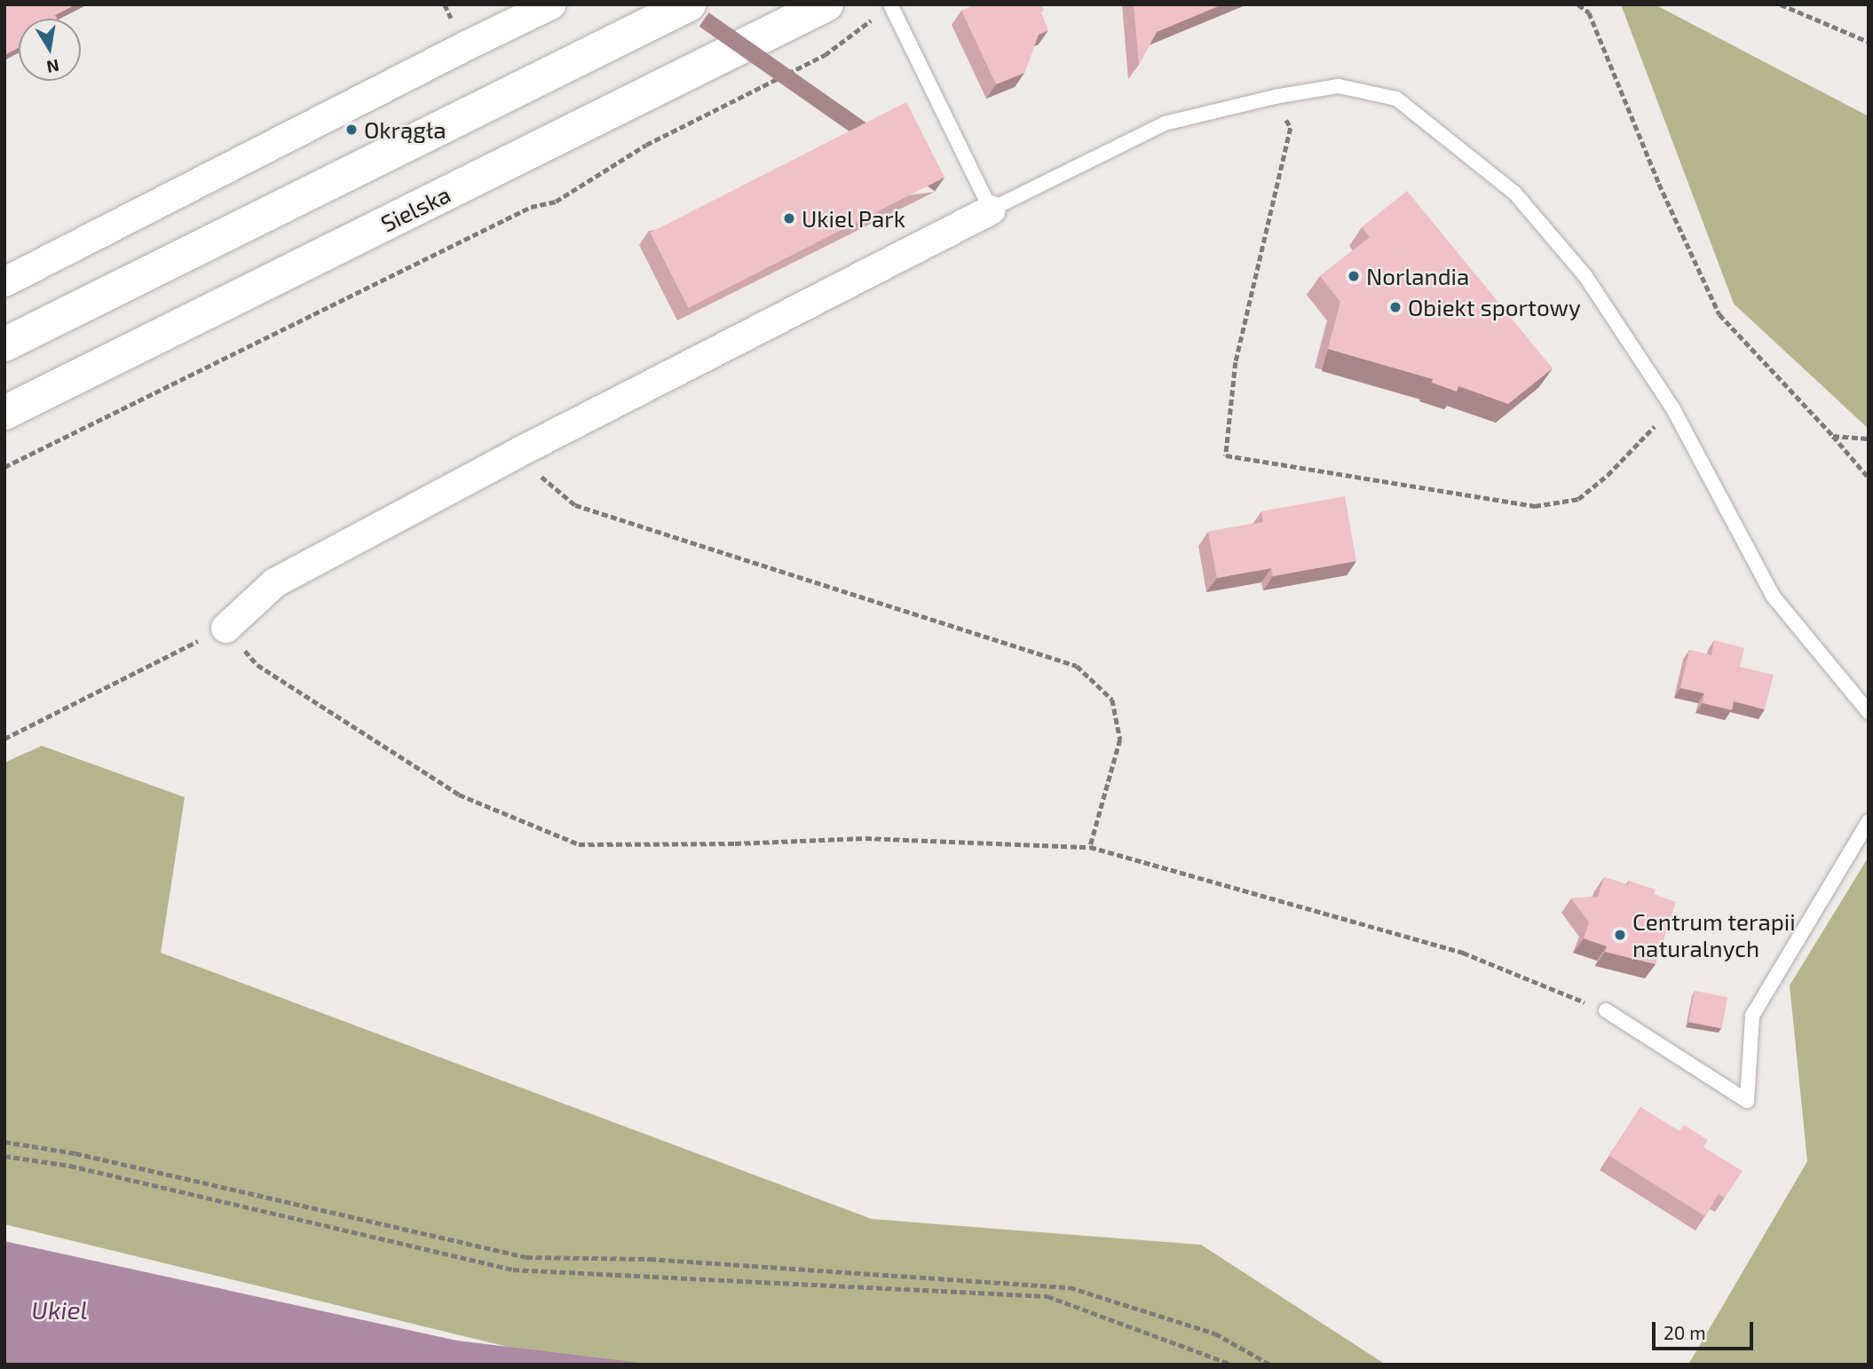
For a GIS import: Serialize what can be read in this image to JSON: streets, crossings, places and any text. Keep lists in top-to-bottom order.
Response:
{
  "streets": {
    "main road": ["Sielska"]
  },
  "water": ["Ukiel"],
  "places": [
    "Okrągła",
    "Ukiel Park",
    "Norlandia",
    "Obiekt sportowy",
    "Centrum terapii naturalnych"
  ],
  "scale_bar": "20 m",
  "north": "bottom"
}
